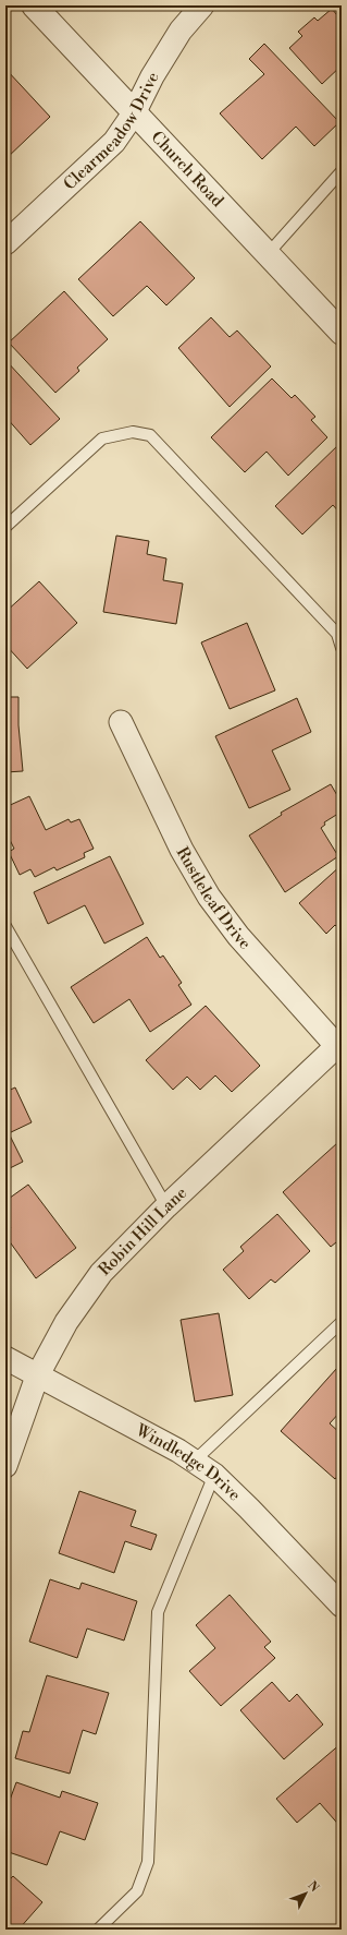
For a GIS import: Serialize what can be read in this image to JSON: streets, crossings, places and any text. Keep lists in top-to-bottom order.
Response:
{
  "streets": {
    "street": [
      "Clearmeadow Drive",
      "Church Road",
      "Rustleleaf Drive",
      "Robin Hill Lane",
      "Windledge Drive"
    ]
  },
  "crossings": [
    ["Clearmeadow Drive", "Church Road"],
    ["Rustleleaf Drive", "Robin Hill Lane"],
    ["Robin Hill Lane", "Windledge Drive"]
  ],
  "north": "top right"
}
